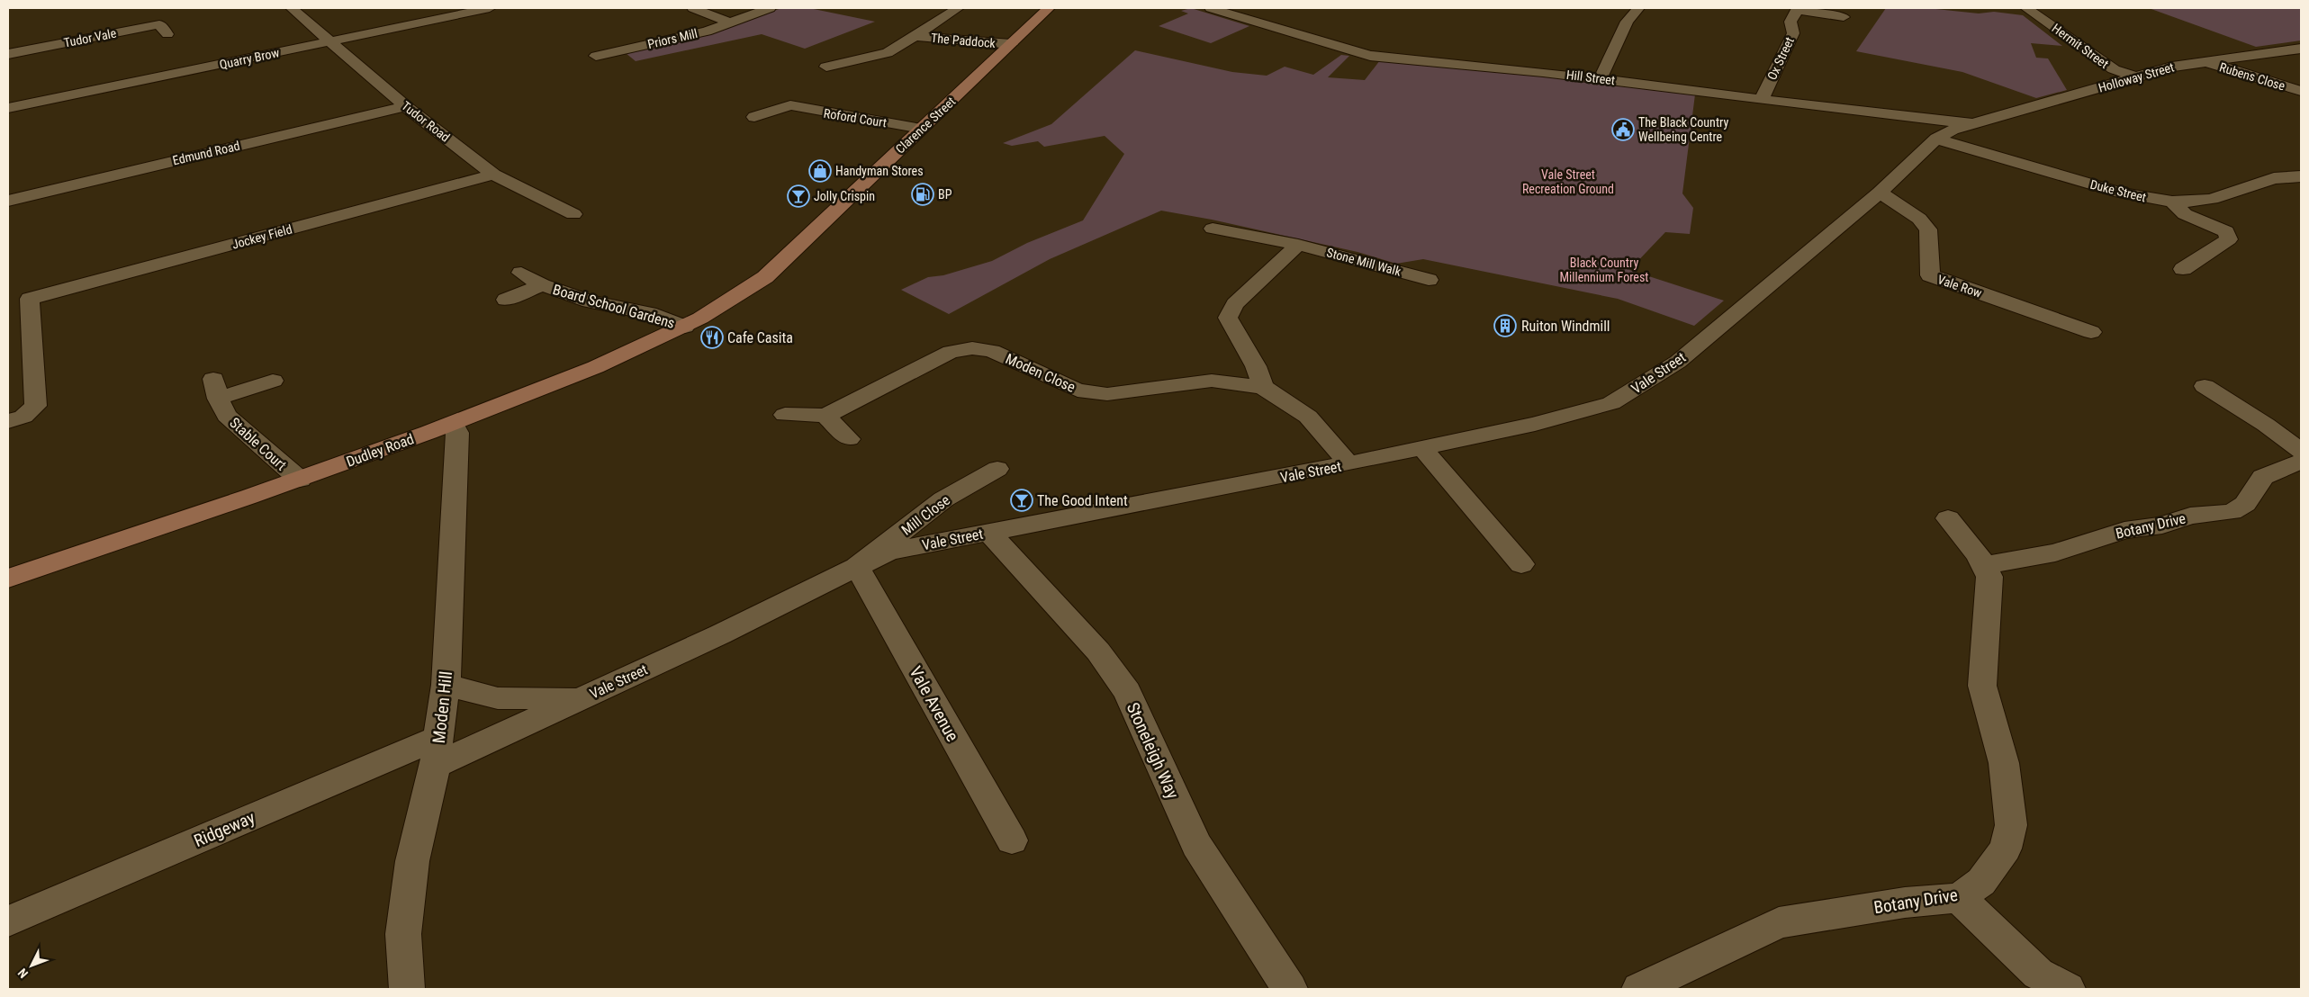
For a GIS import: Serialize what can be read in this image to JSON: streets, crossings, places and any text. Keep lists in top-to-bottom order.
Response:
{
  "streets": {
    "main road": ["Clarence Street", "Dudley Road"],
    "street": [
      "Tudor Vale",
      "Priors Mill",
      "The Paddock",
      "Hermit Street",
      "Quarry Brow",
      "Ox Street",
      "Rubens Close",
      "Hill Street",
      "Holloway Street",
      "Roford Court",
      "Tudor Road",
      "Edmund Road",
      "Duke Street",
      "Jockey Field",
      "Stone Mill Walk",
      "Vale Row",
      "Board School Gardens",
      "Moden Close",
      "Vale Street",
      "Stable Court",
      "Mill Close",
      "Botany Drive",
      "Vale Avenue",
      "Moden Hill",
      "Stoneleigh Way",
      "Ridgeway"
    ]
  },
  "crossings": [
    ["The Paddock", "Clarence Street"],
    ["Hermit Street", "Holloway Street"],
    ["Quarry Brow", "Tudor Road"],
    ["Ox Street", "Hill Street"],
    ["Rubens Close", "Holloway Street"],
    ["Hill Street", "Holloway Street"],
    ["Hill Street", "Vale Street"],
    ["Holloway Street", "Vale Street"],
    ["Roford Court", "Clarence Street"],
    ["Tudor Road", "Edmund Road"],
    ["Tudor Road", "Jockey Field"],
    ["Clarence Street", "Dudley Road"],
    ["Duke Street", "Vale Street"],
    ["Vale Row", "Vale Street"],
    ["Board School Gardens", "Dudley Road"],
    ["Moden Close", "Vale Street"],
    ["Vale Street", "Mill Close"],
    ["Vale Street", "Vale Avenue"],
    ["Vale Street", "Moden Hill"],
    ["Vale Street", "Stoneleigh Way"],
    ["Vale Street", "Ridgeway"],
    ["Stable Court", "Dudley Road"],
    ["Dudley Road", "Moden Hill"],
    ["Mill Close", "Vale Avenue"],
    ["Moden Hill", "Ridgeway"]
  ],
  "parks": ["Vale Street Recreation Ground", "Black Country Millennium Forest"],
  "places": {
    "public building": ["The Black Country Wellbeing Centre"],
    "shop": ["Handyman Stores"],
    "fuel station": ["BP"],
    "bar": ["Jolly Crispin", "The Good Intent"],
    "building": ["Ruiton Windmill"],
    "restaurant": ["Cafe Casita"]
  },
  "north": "bottom left"
}
